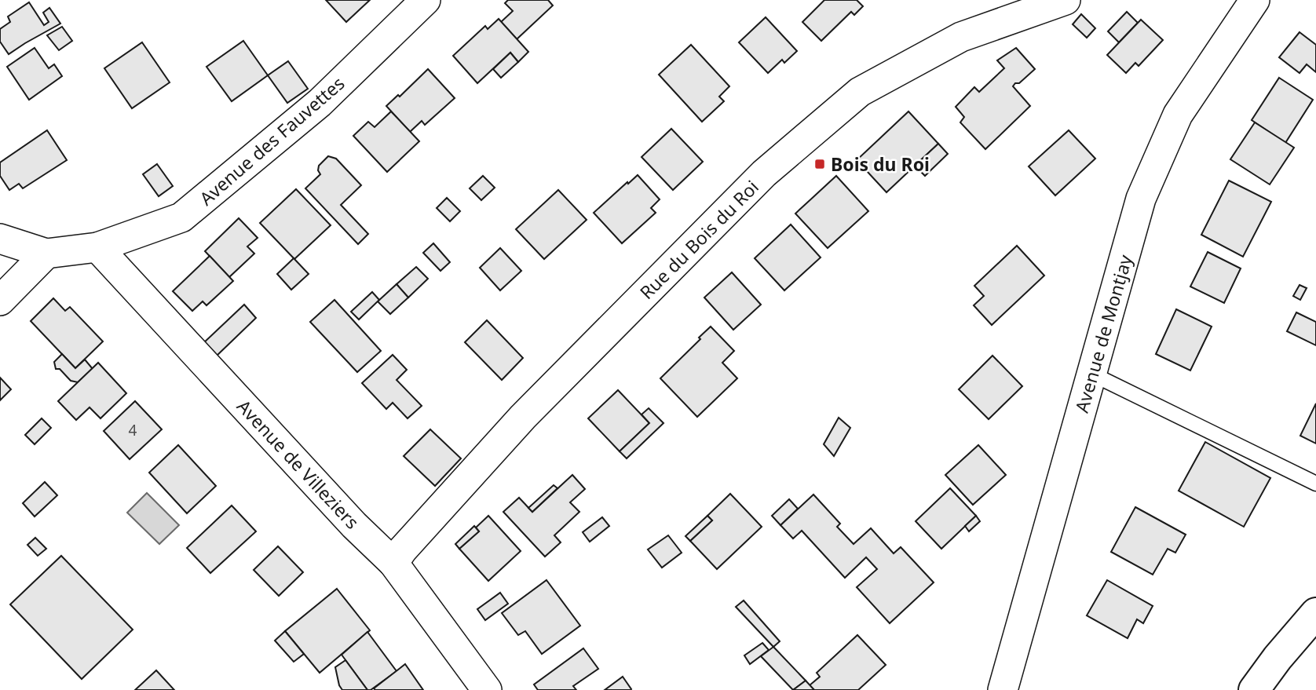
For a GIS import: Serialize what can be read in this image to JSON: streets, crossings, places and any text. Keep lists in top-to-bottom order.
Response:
{
  "streets": {
    "street": [
      "Avenue des Fauvettes",
      "Rue du Bois du Roi",
      "Avenue de Montjay",
      "Avenue de Villeziers"
    ]
  },
  "crossings": [
    ["Avenue des Fauvettes", "Avenue de Villeziers"],
    ["Rue du Bois du Roi", "Avenue de Villeziers"]
  ],
  "places": {
    "transit": ["Bois du Roi"]
  },
  "house_numbers": ["4"]
}
